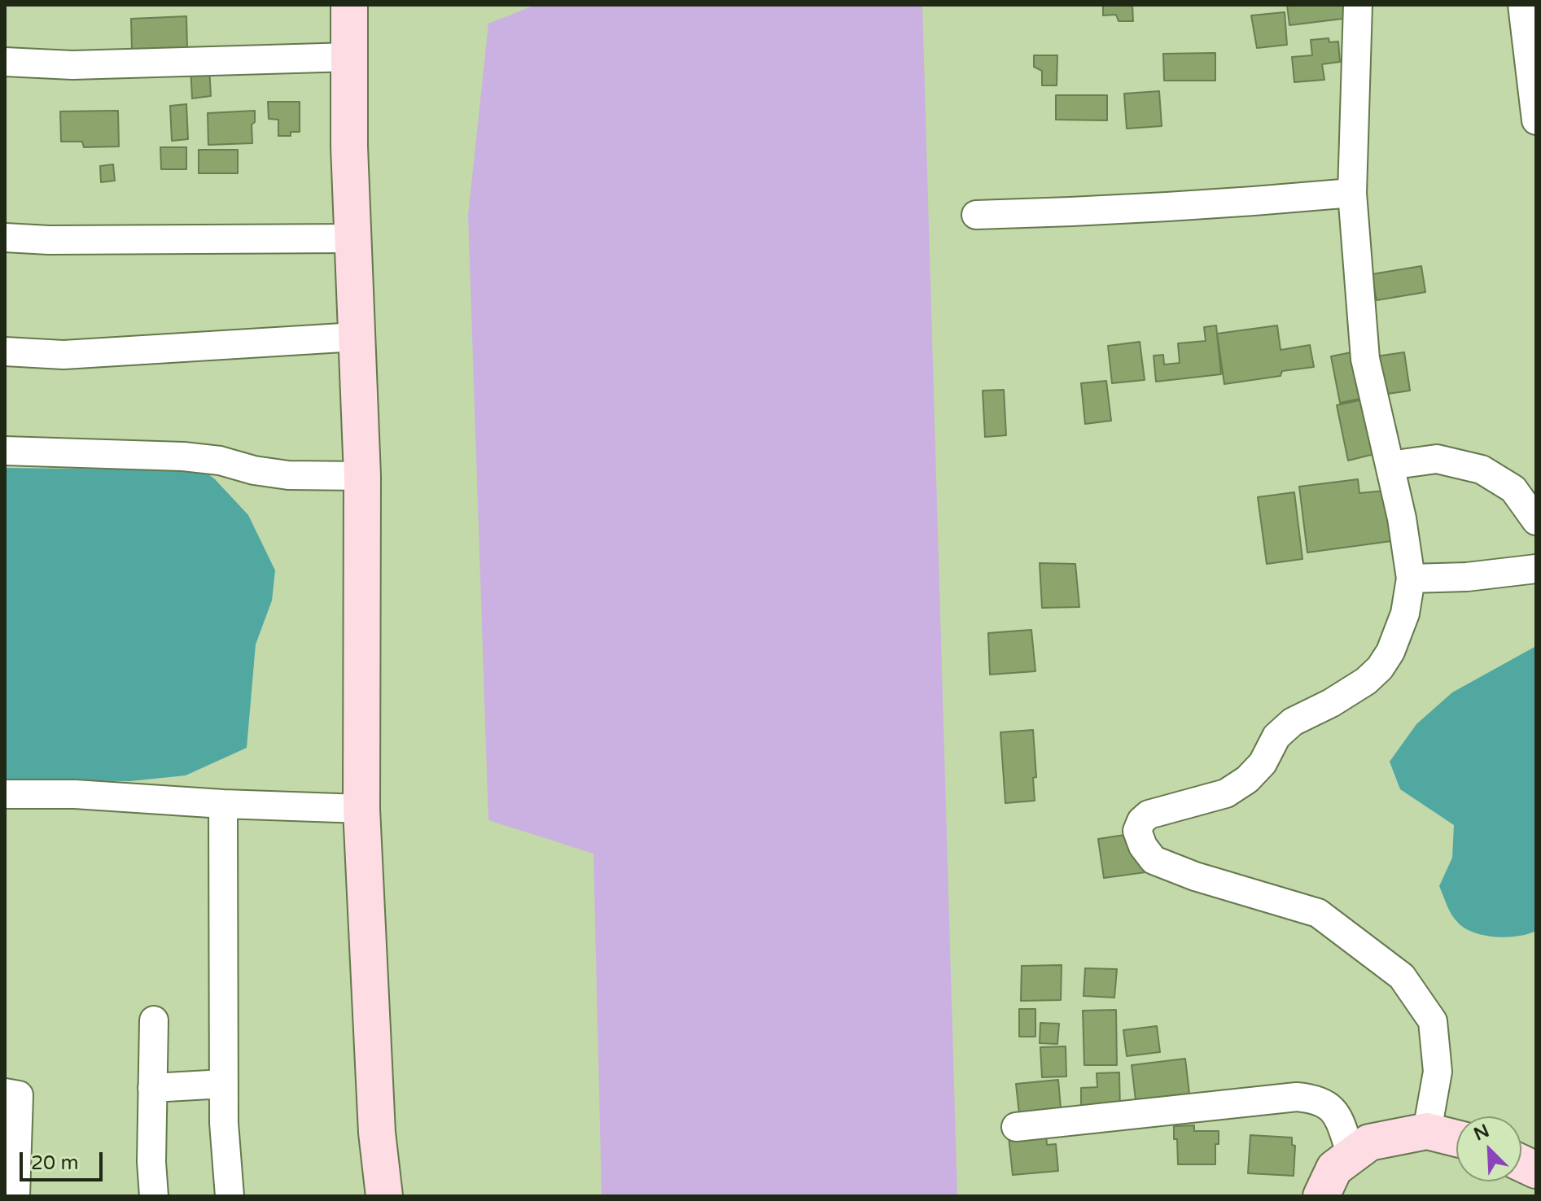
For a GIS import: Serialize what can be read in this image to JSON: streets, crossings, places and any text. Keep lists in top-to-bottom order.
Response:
{
  "scale_bar": "20 m",
  "north": "top left"
}
